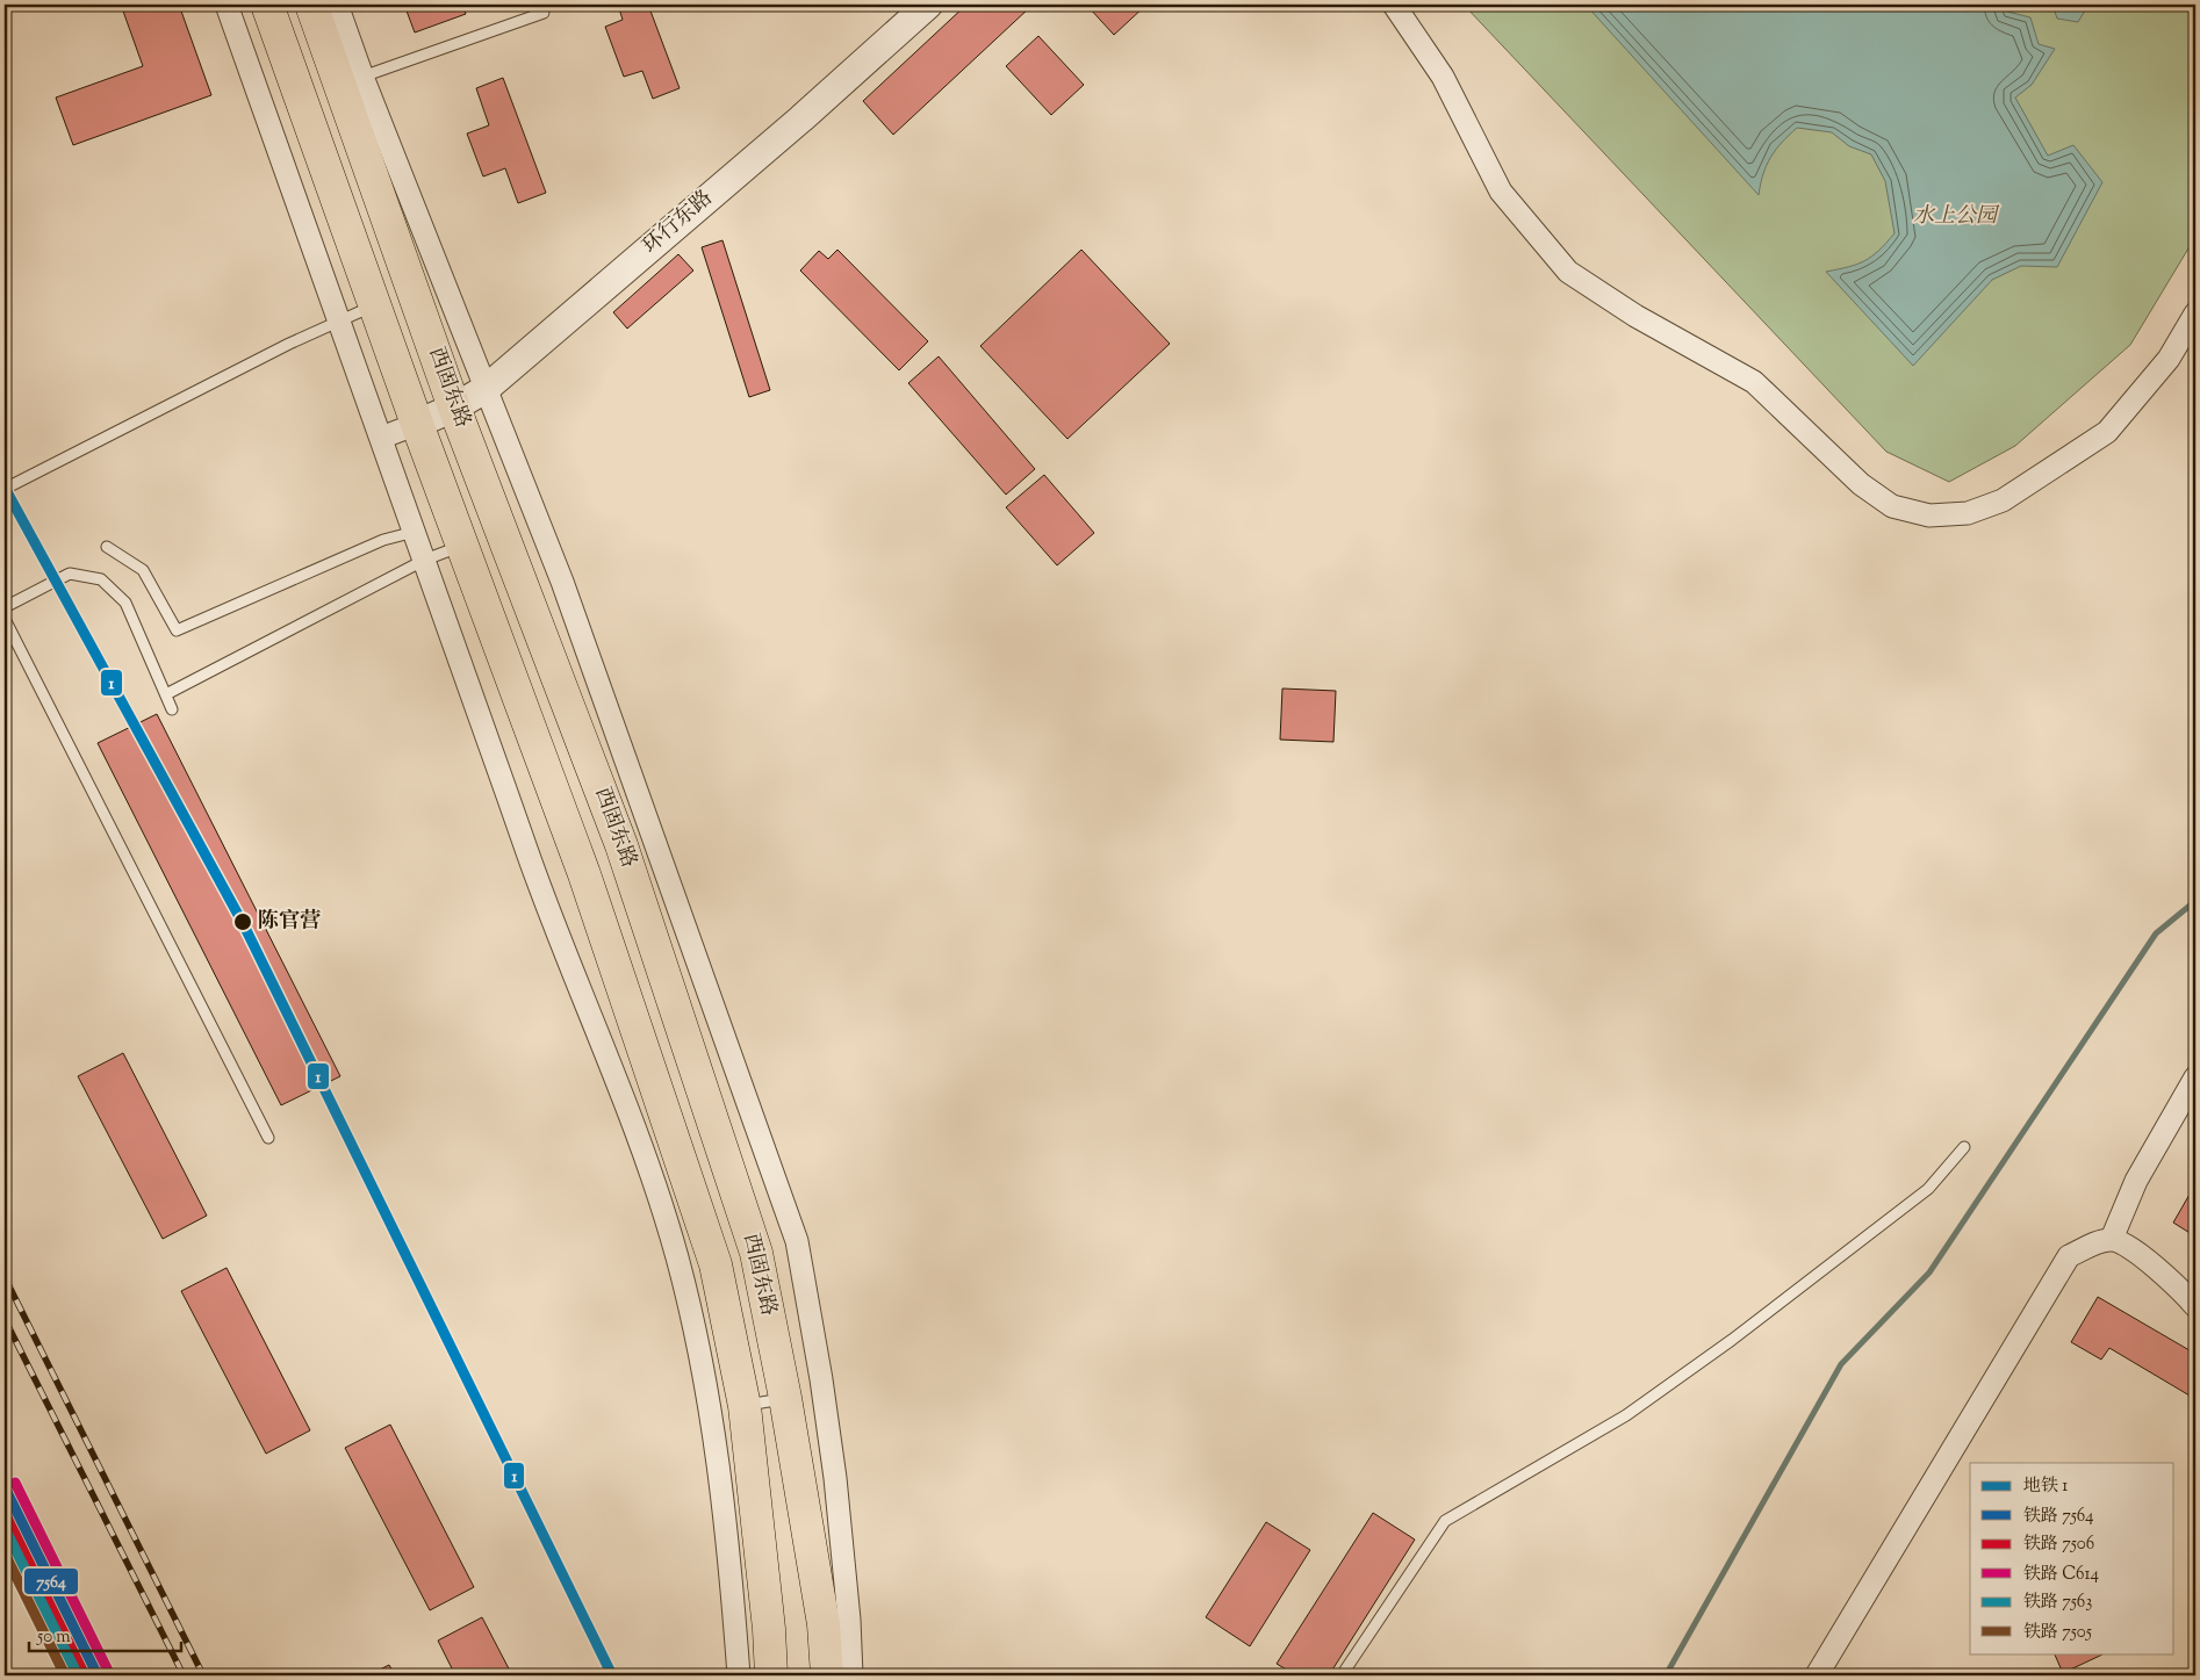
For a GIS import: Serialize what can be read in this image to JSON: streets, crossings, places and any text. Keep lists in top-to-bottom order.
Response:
{
  "streets": {
    "main road": ["西固东路"],
    "street": ["环行东路"]
  },
  "crossings": [
    ["环行东路", "西固东路"]
  ],
  "parks": ["水上公园"],
  "places": ["陈官营"],
  "lines": [
    "metro line 1",
    "rail line C614",
    "rail line 7564",
    "rail line 7506",
    "rail line 7563",
    "rail line 7505"
  ],
  "legend": [
    "地铁 1",
    "铁路 7564",
    "铁路 7506",
    "铁路 C614",
    "铁路 7563",
    "铁路 7505"
  ],
  "scale_bar": "50 m"
}
